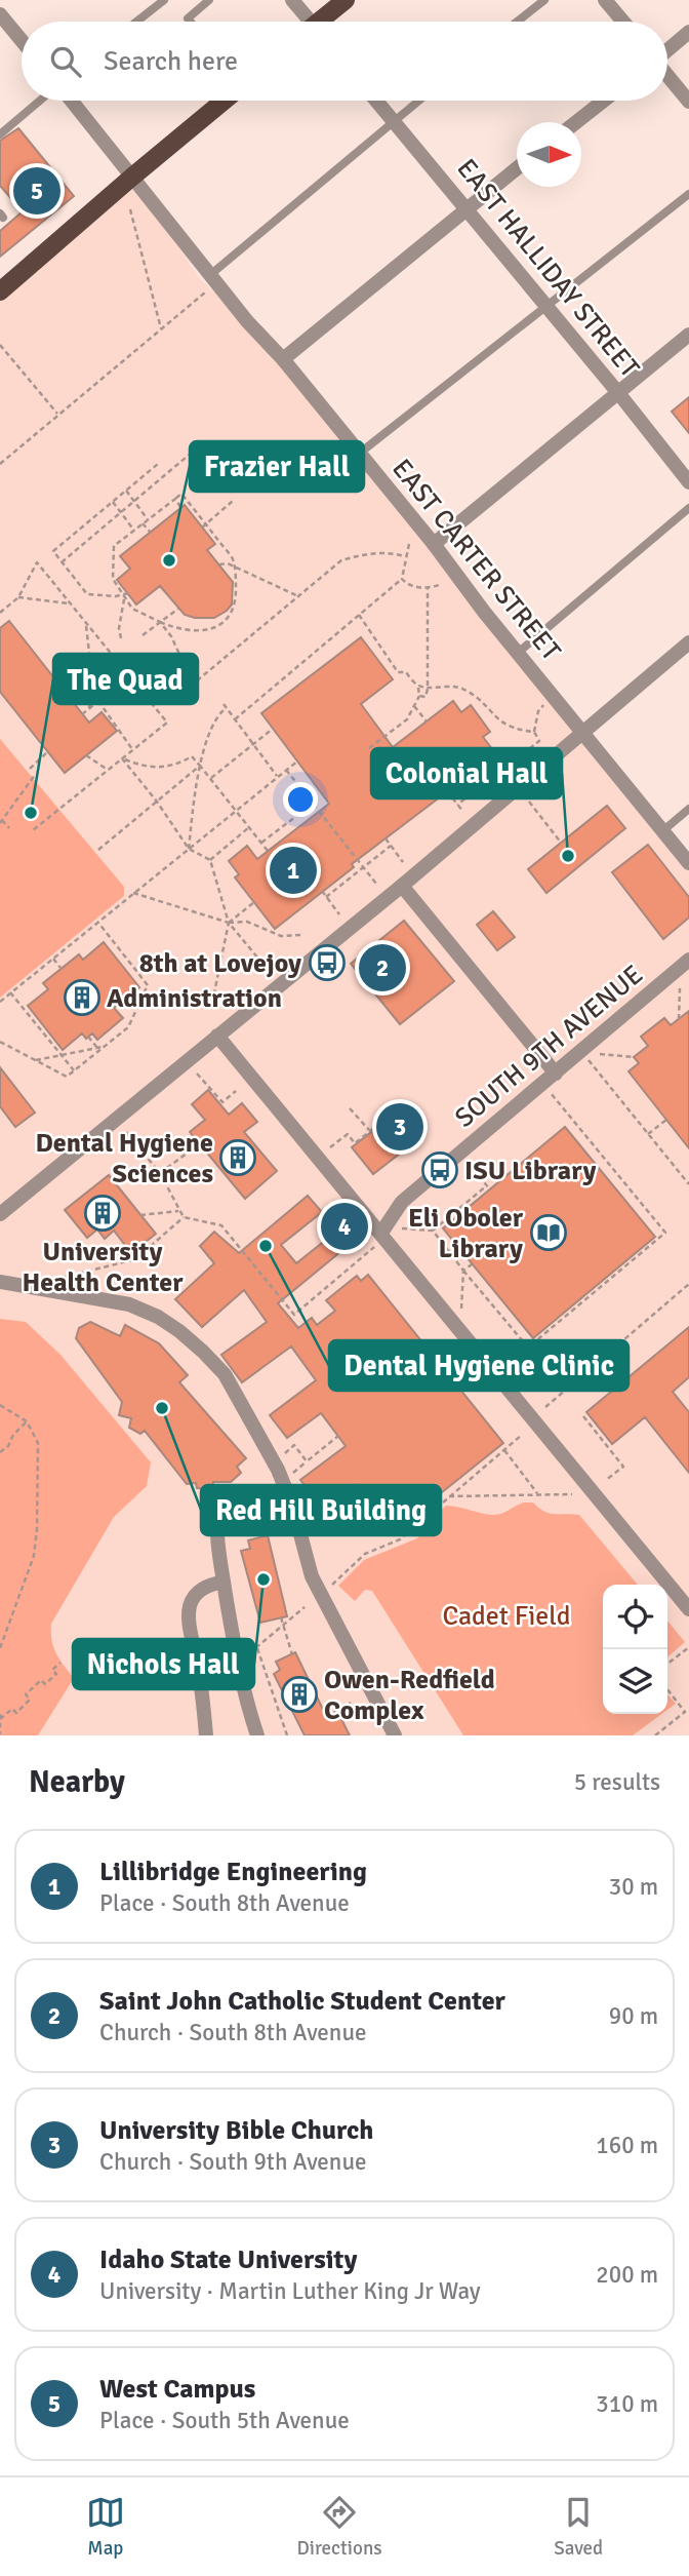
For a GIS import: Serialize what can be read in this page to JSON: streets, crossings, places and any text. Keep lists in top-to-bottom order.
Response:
{
  "streets": {
    "street": ["EAST HALLIDAY STREET", "EAST CARTER STREET", "SOUTH 9TH AVENUE"]
  },
  "parks": ["Cadet Field"],
  "places": {
    "other": [
      "Frazier Hall",
      "The Quad",
      "Colonial Hall",
      "Dental Hygiene Clinic",
      "Red Hill Building",
      "Nichols Hall"
    ],
    "bus stop": ["8th at Lovejoy", "ISU Library"],
    "building": [
      "Administration",
      "Dental Hygiene Sciences",
      "University Health Center",
      "Owen-Redfield Complex"
    ],
    "library": ["Eli Oboler Library"]
  },
  "north": "right",
  "page": {
    "search": "Search here",
    "pins": [
      "5",
      "1",
      "2",
      "3",
      "4"
    ],
    "heading": ["Nearby", "5 results"],
    "list": [
      {
        "mark": "1",
        "name": "Lillibridge Engineering",
        "note": "Place · South 8th Avenue",
        "value": "30 m"
      },
      {
        "mark": "2",
        "name": "Saint John Catholic Student Center",
        "note": "Church · South 8th Avenue",
        "value": "90 m"
      },
      {
        "mark": "3",
        "name": "University Bible Church",
        "note": "Church · South 9th Avenue",
        "value": "160 m"
      },
      {
        "mark": "4",
        "name": "Idaho State University",
        "note": "University · Martin Luther King Jr Way",
        "value": "200 m"
      },
      {
        "mark": "5",
        "name": "West Campus",
        "note": "Place · South 5th Avenue",
        "value": "310 m"
      }
    ],
    "nav": ["Map", "Directions", "Saved"]
  }
}
